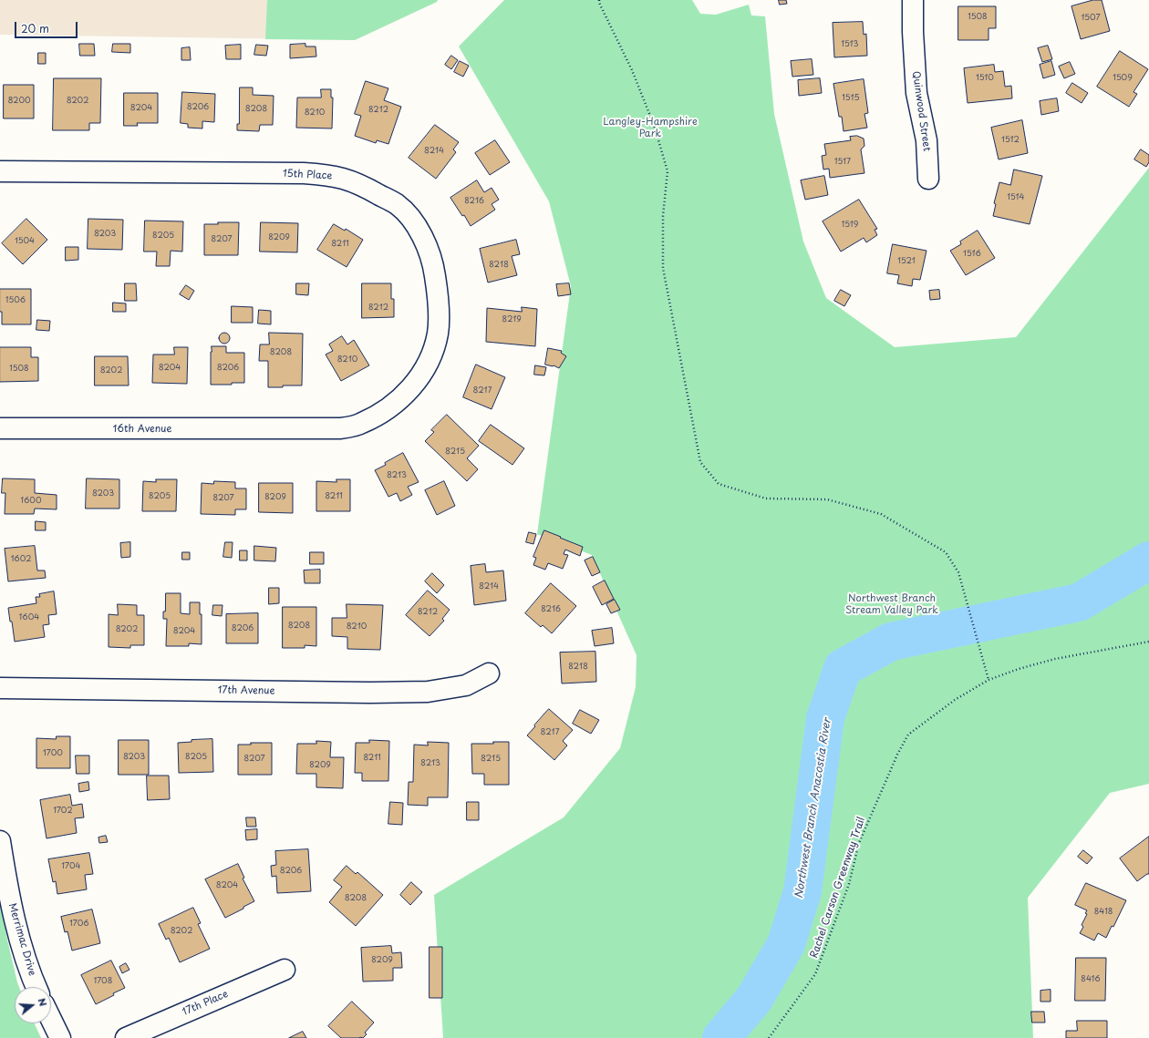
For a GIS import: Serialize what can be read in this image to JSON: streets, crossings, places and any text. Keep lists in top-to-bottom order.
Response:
{
  "streets": {
    "street": [
      "Quinwood Street",
      "15th Place",
      "16th Avenue",
      "17th Avenue",
      "Merrimac Drive",
      "17th Place"
    ],
    "path": ["Rachel Carson Greenway Trail"]
  },
  "crossings": [
    ["15th Place", "16th Avenue"]
  ],
  "water": ["Northwest Branch Anacostia River"],
  "parks": ["Langley-Hampshire Park", "Northwest Branch Stream Valley Park"],
  "house_numbers": [
    "1508",
    "1507",
    "1513",
    "1510",
    "1509",
    "1515",
    "8200",
    "8202",
    "8206",
    "8204",
    "8208",
    "8212",
    "8210",
    "1512",
    "8214",
    "1517",
    "1514",
    "8216",
    "1519",
    "8203",
    "8205",
    "8209",
    "8207",
    "1504",
    "8211",
    "1516",
    "1521",
    "8218",
    "1506",
    "8212",
    "8219",
    "8208",
    "8210",
    "8204",
    "8206",
    "1508",
    "8202",
    "8217",
    "8215",
    "8213",
    "8203",
    "8205",
    "8211",
    "8209",
    "8207",
    "1600",
    "1602",
    "8214",
    "8216",
    "8212",
    "1604",
    "8208",
    "8210",
    "8206",
    "8202",
    "8204",
    "8218",
    "8217",
    "1700",
    "8203",
    "8205",
    "8211",
    "8207",
    "8215",
    "8213",
    "8209",
    "1702",
    "1704",
    "8206",
    "8204",
    "8208",
    "8418",
    "1706",
    "8202",
    "8209",
    "8416",
    "1708"
  ],
  "scale_bar": "20 m",
  "north": "right"
}
